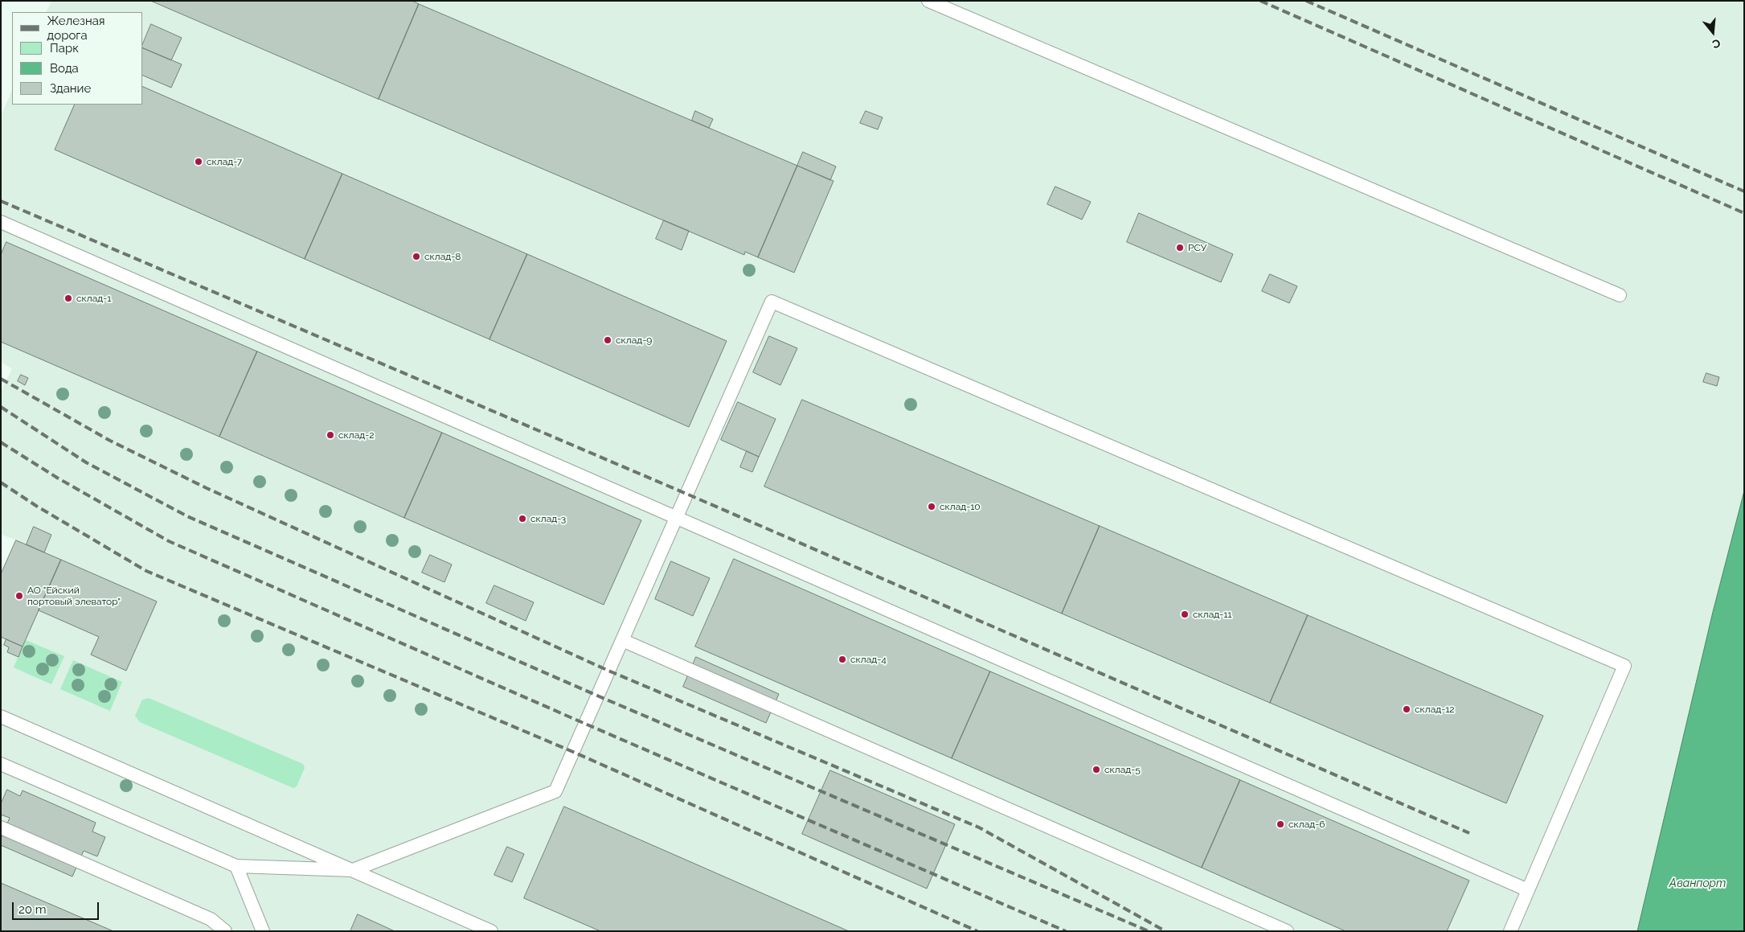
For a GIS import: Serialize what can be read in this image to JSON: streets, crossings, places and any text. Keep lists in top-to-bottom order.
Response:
{
  "water": ["Аванпорт"],
  "places": [
    "склад-7",
    "РСУ",
    "склад-8",
    "склад-1",
    "склад-9",
    "склад-2",
    "склад-10",
    "склад-3",
    "АО \"Ейский портовый элеватор\"",
    "склад-11",
    "склад-4",
    "склад-12",
    "склад-5",
    "склад-6"
  ],
  "legend": [
    "Железная дорога",
    "Парк",
    "Вода",
    "Здание"
  ],
  "scale_bar": "20 m",
  "north": "bottom"
}
